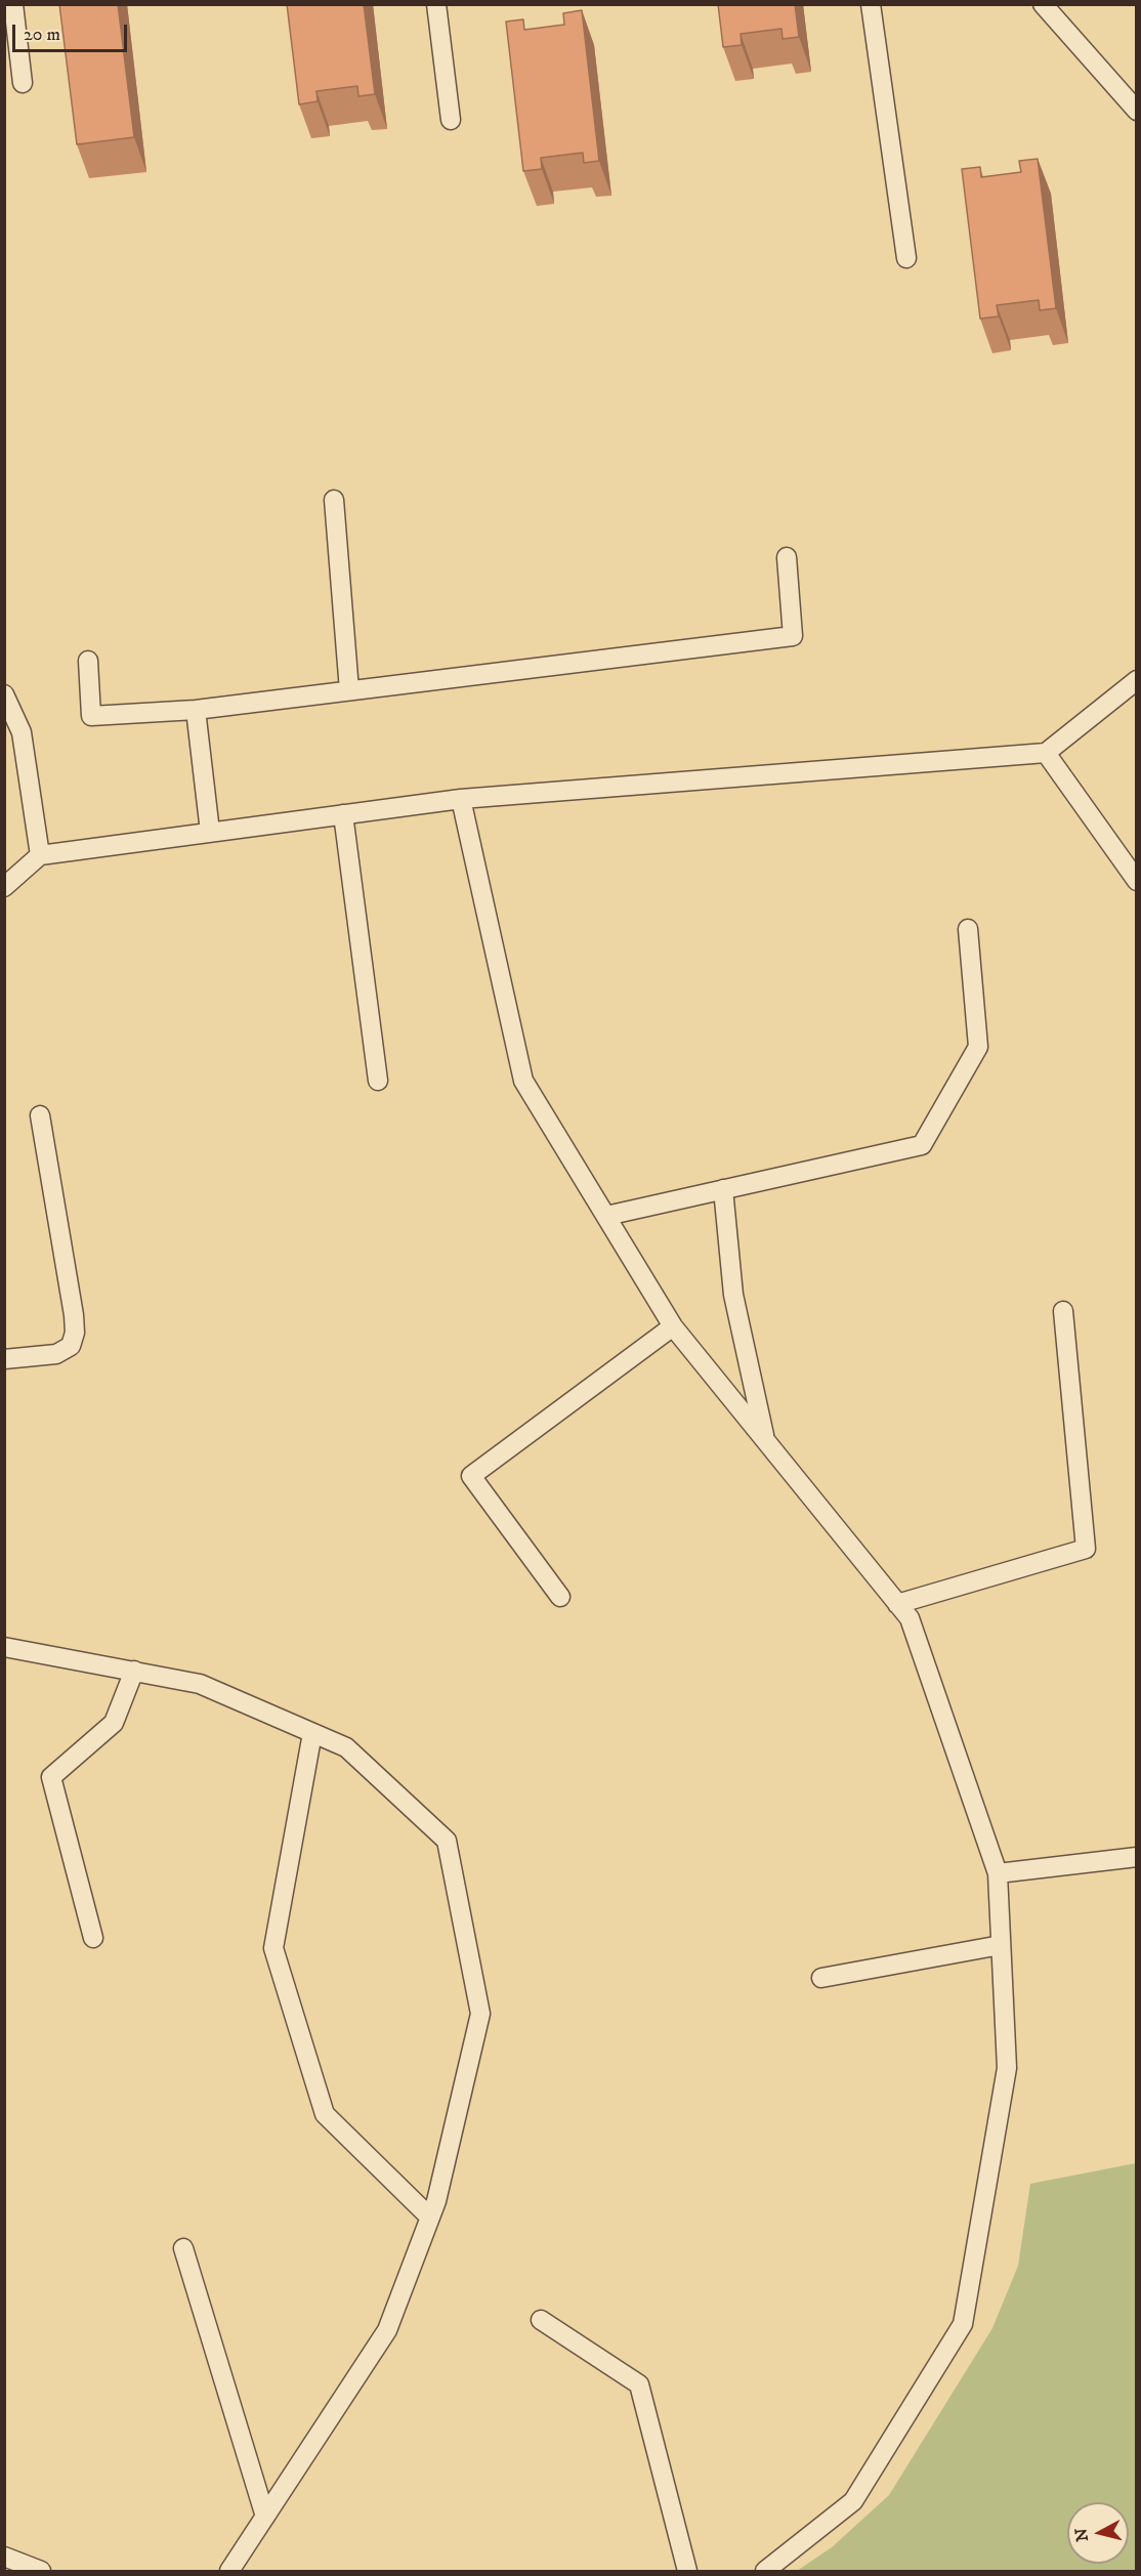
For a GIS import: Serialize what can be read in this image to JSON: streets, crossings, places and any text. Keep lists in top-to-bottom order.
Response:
{
  "scale_bar": "20 m",
  "north": "left"
}
